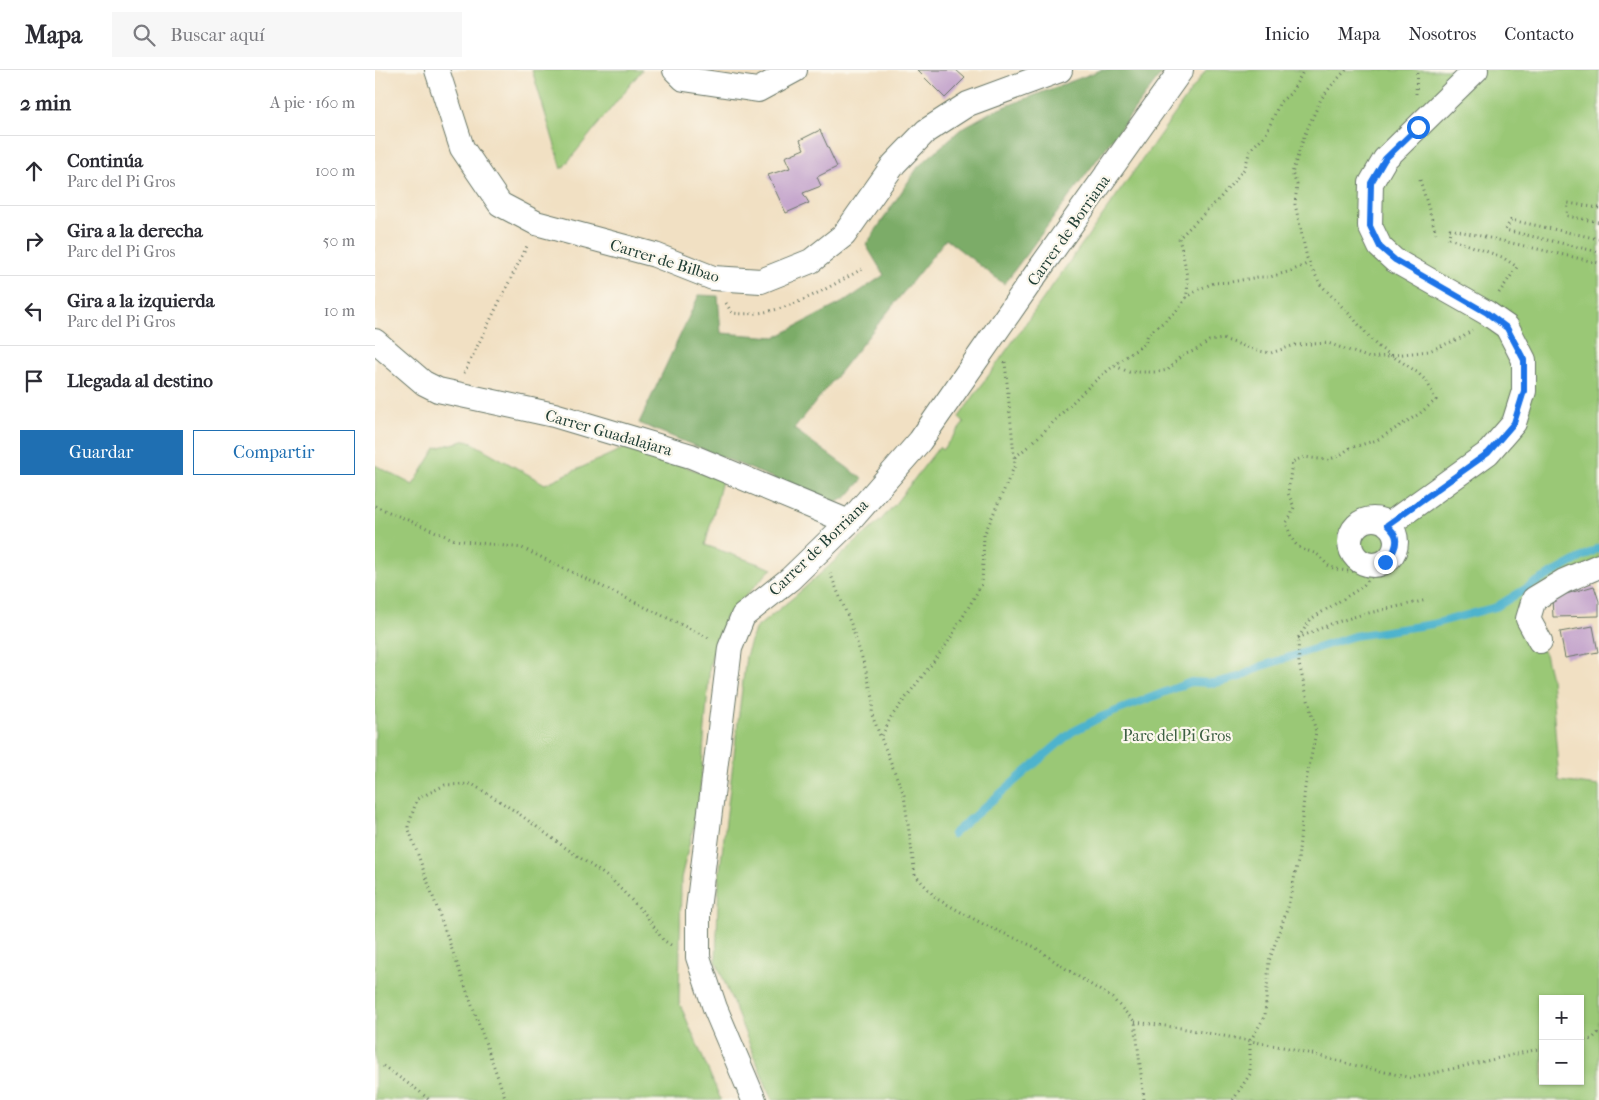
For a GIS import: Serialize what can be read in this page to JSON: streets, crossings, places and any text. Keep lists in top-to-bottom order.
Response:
{
  "streets": {
    "street": ["Carrer de Borriana", "Carrer de Bilbao", "Carrer Guadalajara"]
  },
  "crossings": [
    ["Carrer de Borriana", "Carrer Guadalajara"]
  ],
  "parks": ["Parc del Pi Gros"],
  "page": {
    "header": "Mapa",
    "search": "Buscar aquí",
    "nav": [
      "Inicio",
      "Mapa",
      "Nosotros",
      "Contacto"
    ],
    "heading": ["2 min", "A pie · 160 m"],
    "list": [
      ["Continúa", "Parc del Pi Gros", "100 m"],
      ["Gira a la derecha", "Parc del Pi Gros", "50 m"],
      ["Gira a la izquierda", "Parc del Pi Gros", "10 m"],
      "Llegada al destino"
    ],
    "buttons": ["Guardar", "Compartir"],
    "map_buttons": ["+", "−"]
  }
}
